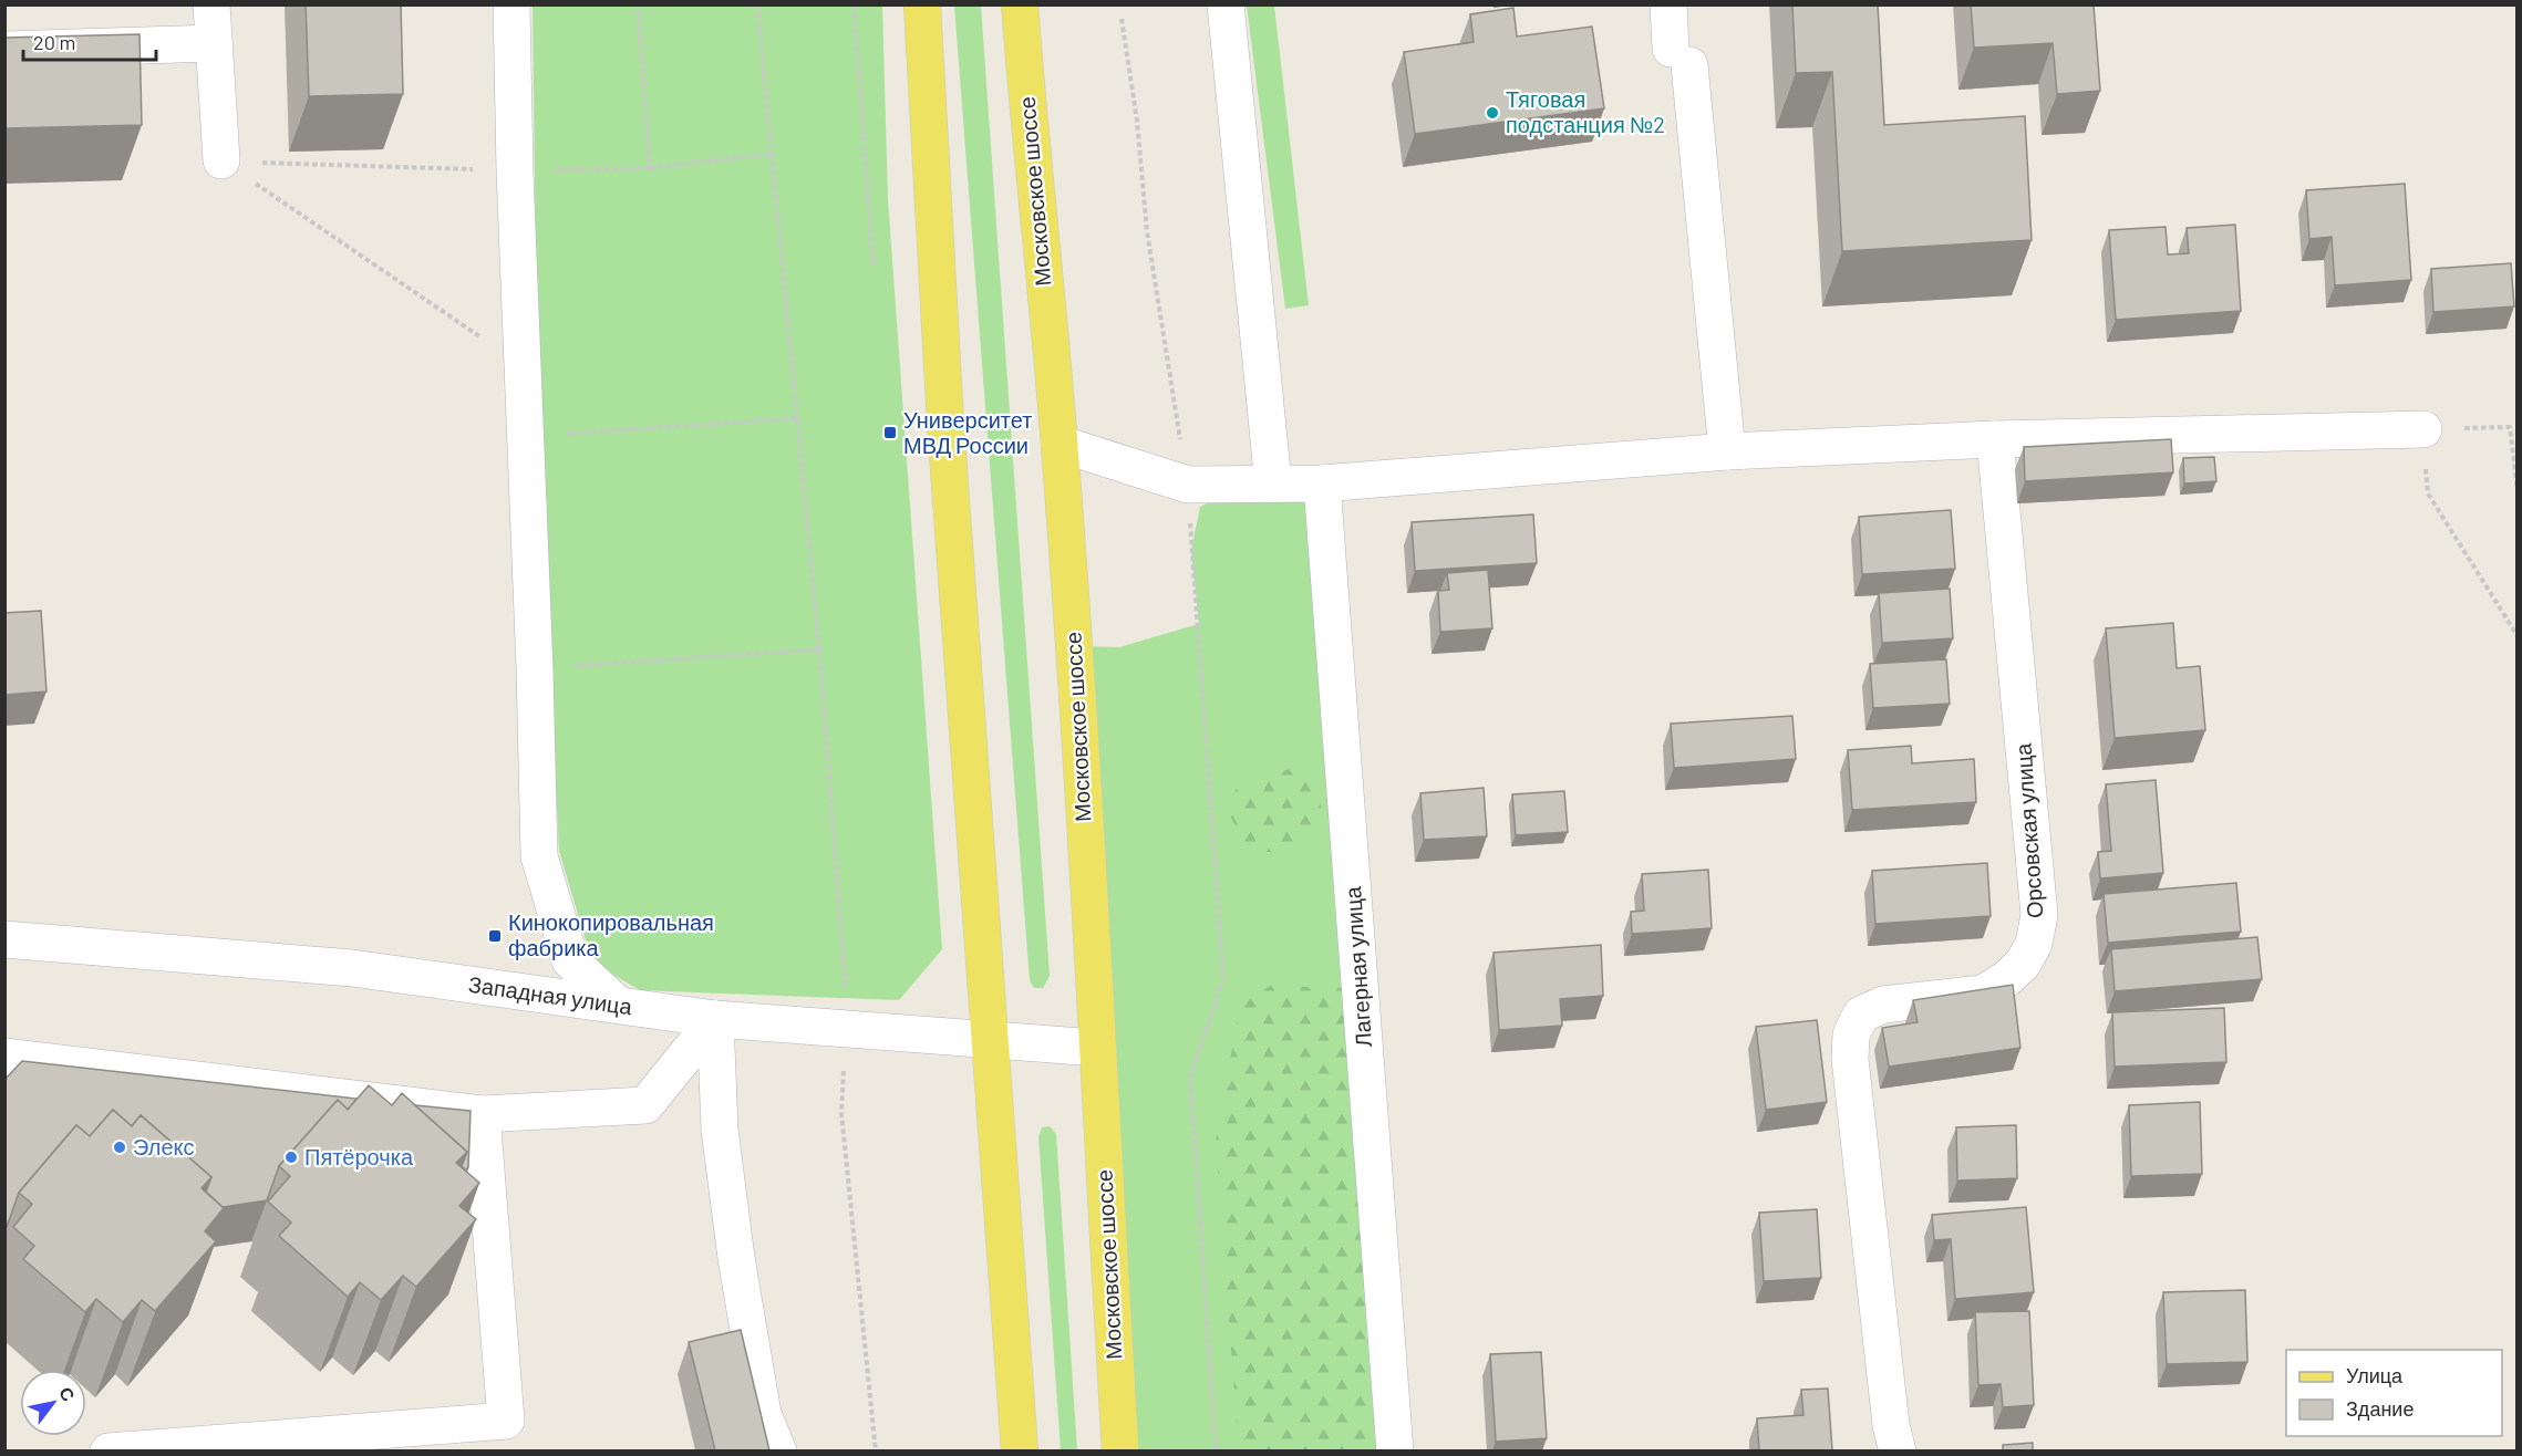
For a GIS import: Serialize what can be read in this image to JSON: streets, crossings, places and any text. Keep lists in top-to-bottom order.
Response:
{
  "streets": {
    "main road": ["Московское шоссе"],
    "street": ["Орсовская улица", "Лагерная улица", "Западная улица"]
  },
  "crossings": [
    ["Московское шоссе", "Западная улица"]
  ],
  "places": {
    "other": ["Тяговая подстанция №2", "Элекс", "Пятёрочка"],
    "transit": ["Университет МВД России", "Кинокопировальная фабрика"]
  },
  "legend": ["Улица", "Здание"],
  "scale_bar": "20 m",
  "north": "top right"
}
